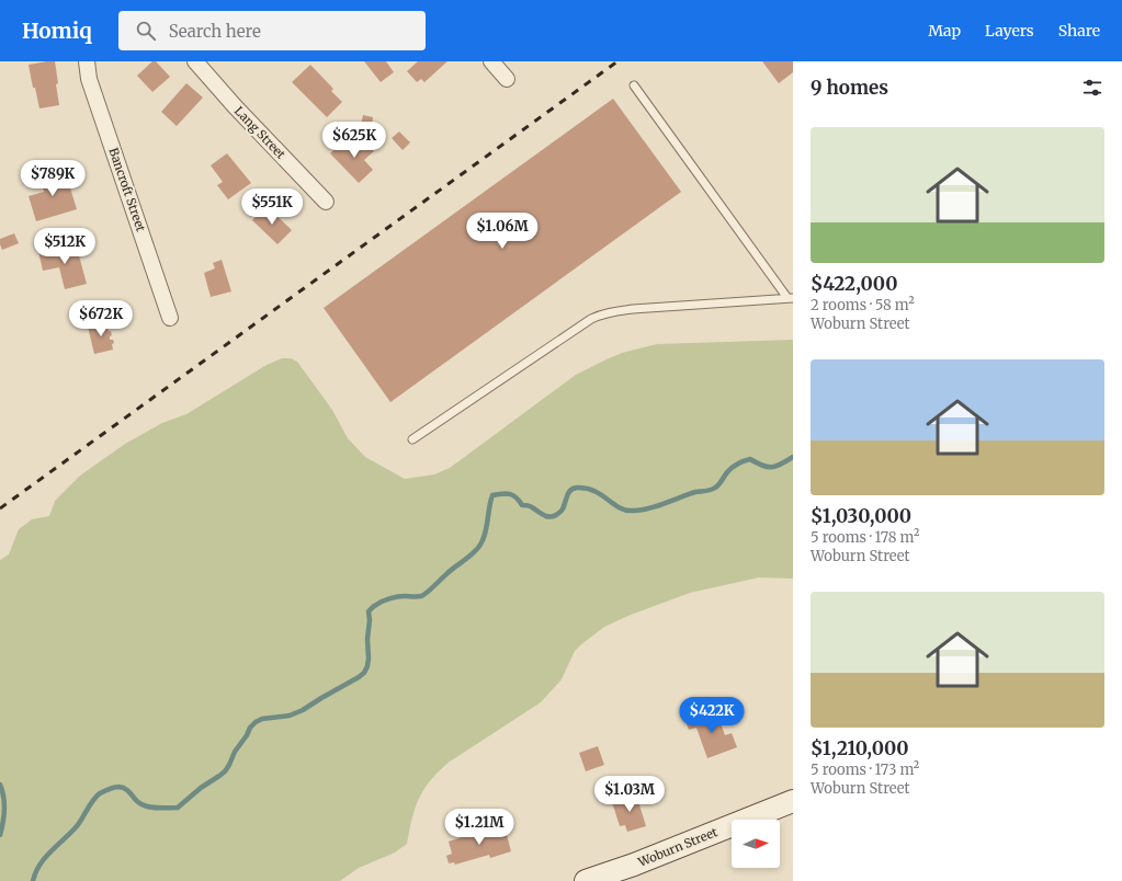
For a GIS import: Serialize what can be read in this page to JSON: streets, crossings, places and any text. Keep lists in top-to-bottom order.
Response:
{
  "streets": {
    "street": ["Lang Street", "Bancroft Street", "Woburn Street"]
  },
  "north": "right",
  "page": {
    "header": "Homiq",
    "search": "Search here",
    "nav": ["Map", "Layers", "Share"],
    "heading": "9 homes",
    "list": [
      {
        "name": "$422,000",
        "note": "2 rooms · 58 m² · Woburn Street"
      },
      {
        "name": "$1,030,000",
        "note": "5 rooms · 178 m² · Woburn Street"
      },
      {
        "name": "$1,210,000",
        "note": "5 rooms · 173 m² · Woburn Street"
      }
    ],
    "price": [
      "$625K",
      "$789K",
      "$551K",
      "$1.06M",
      "$512K",
      "$672K",
      "$422K",
      "$1.03M",
      "$1.21M"
    ]
  }
}
